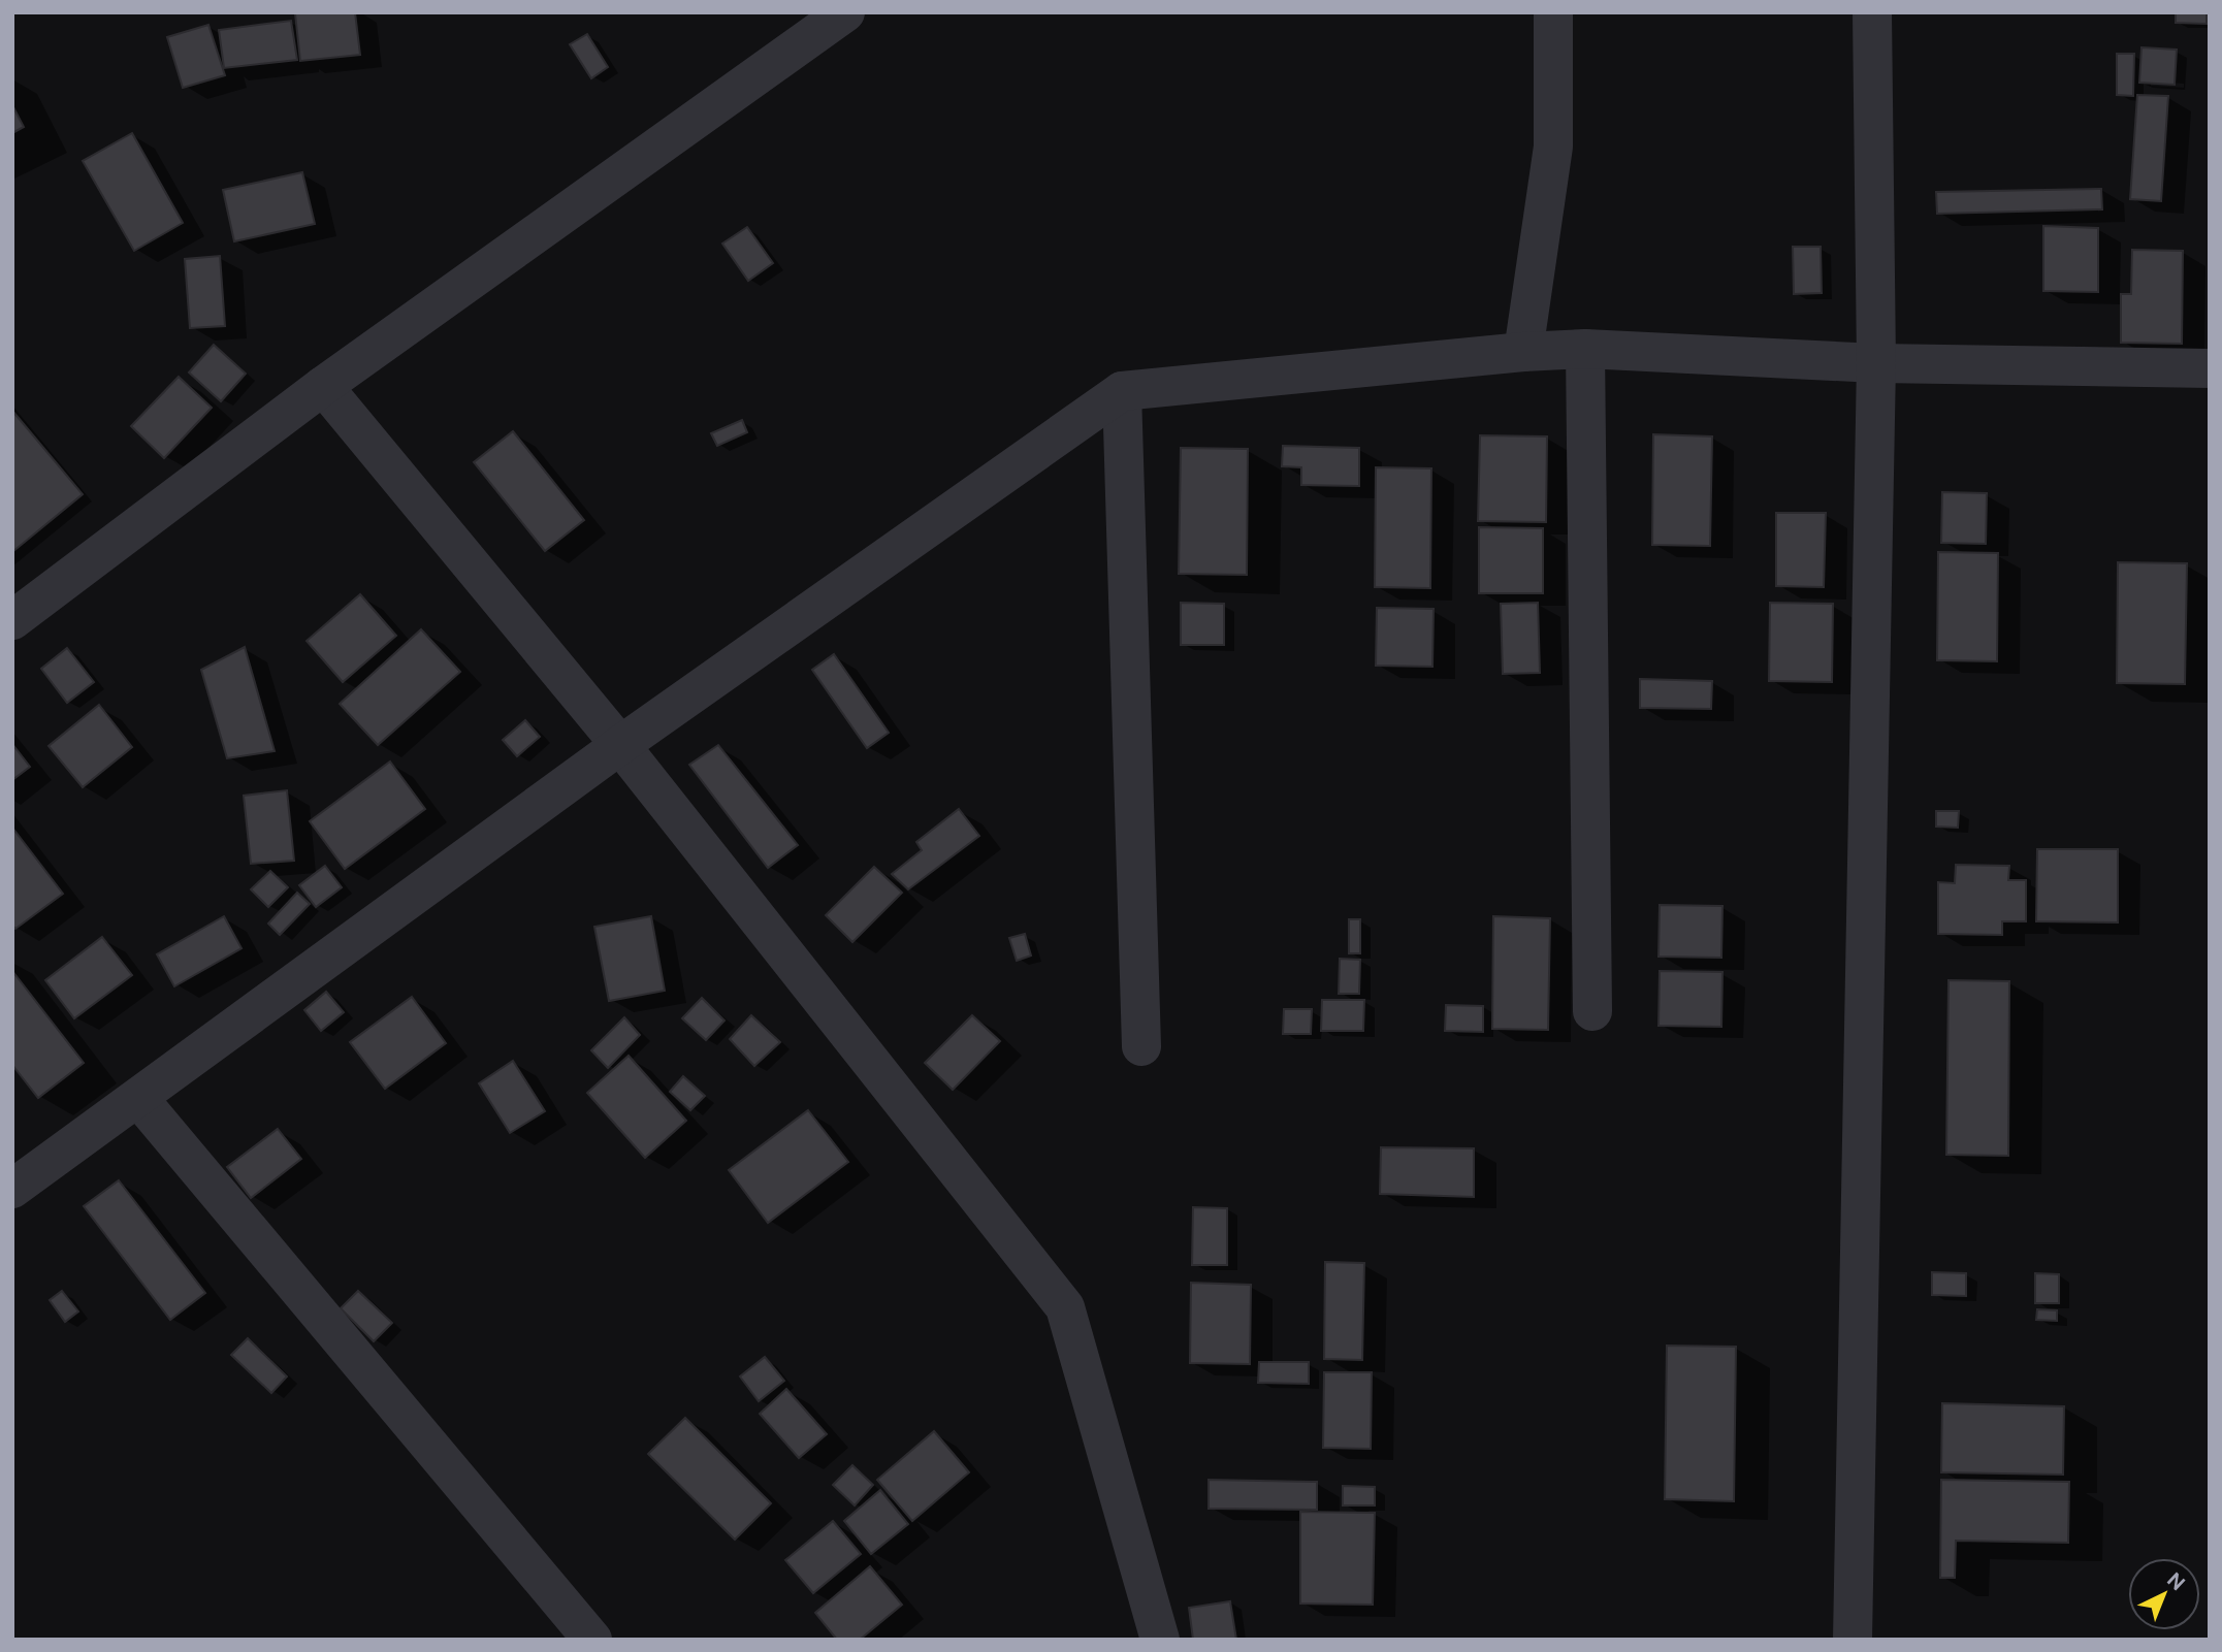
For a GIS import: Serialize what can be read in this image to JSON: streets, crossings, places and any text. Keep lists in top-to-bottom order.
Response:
{
  "north": "top right"
}
